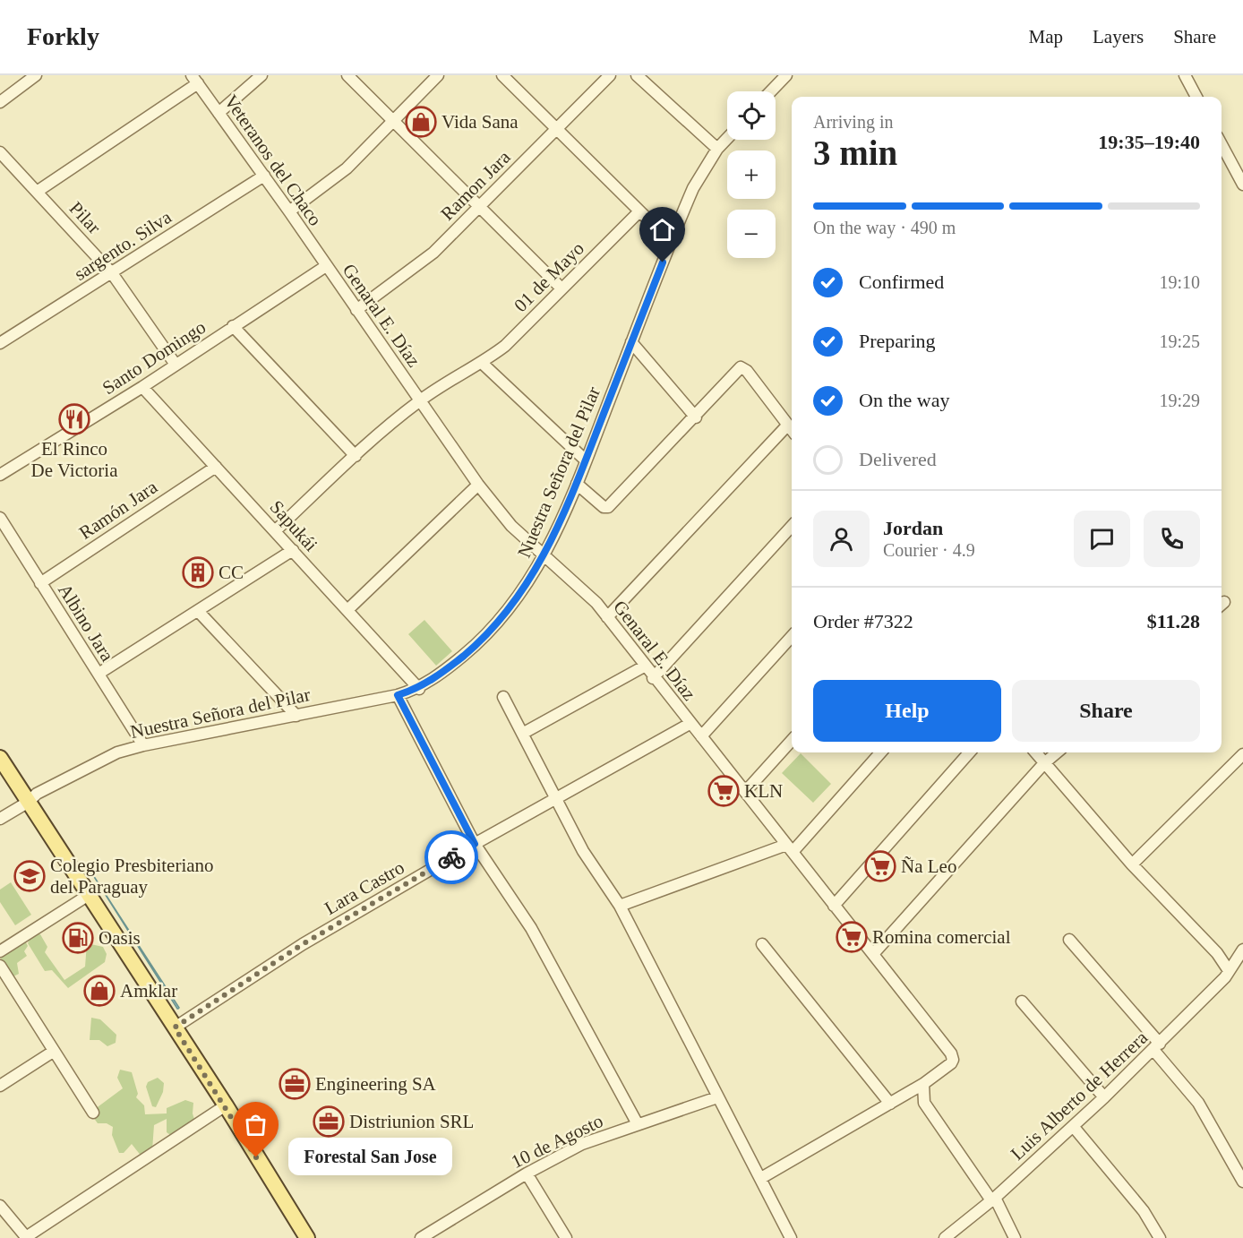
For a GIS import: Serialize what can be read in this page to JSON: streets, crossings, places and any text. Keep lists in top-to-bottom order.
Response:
{
  "streets": {
    "street": [
      "Veteranos del Chaco",
      "Ramon Jara",
      "Pilar",
      "sargento. Silva",
      "01 de Mayo",
      "Genaral E. Díaz",
      "Santo Domingo",
      "Nuestra Señora del Pilar",
      "Ramón Jara",
      "Sapukái",
      "Albino Jara",
      "Lara Castro",
      "Luis Alberto de Herrera",
      "10 de Agosto"
    ]
  },
  "crossings": [
    ["Veteranos del Chaco", "sargento. Silva"],
    ["Veteranos del Chaco", "Genaral E. Díaz"],
    ["Veteranos del Chaco", "Santo Domingo"],
    ["Ramon Jara", "Genaral E. Díaz"],
    ["Pilar", "sargento. Silva"],
    ["Pilar", "Santo Domingo"],
    ["01 de Mayo", "Genaral E. Díaz"],
    ["Genaral E. Díaz", "Santo Domingo"],
    ["Genaral E. Díaz", "Nuestra Señora del Pilar"],
    ["Genaral E. Díaz", "Lara Castro"],
    ["Santo Domingo", "Sapukái"],
    ["Nuestra Señora del Pilar", "Sapukái"],
    ["Nuestra Señora del Pilar", "Albino Jara"],
    ["Ramón Jara", "Sapukái"],
    ["Ramón Jara", "Albino Jara"]
  ],
  "places": {
    "shop": ["Vida Sana", "Amklar"],
    "restaurant": ["El Rinco De Victoria"],
    "building": ["CC"],
    "supermarket": ["KLN", "Ña Leo", "Romina comercial"],
    "school or university": ["Colegio Presbiteriano del Paraguay"],
    "fuel station": ["Oasis"],
    "office": ["Engineering SA", "Distriunion SRL"],
    "other": ["Forestal San Jose"]
  },
  "page": {
    "header": "Forkly",
    "nav": ["Map", "Layers", "Share"],
    "map_buttons": ["+", "−"],
    "heading": ["3 min", "Arriving in", "19:35–19:40"],
    "panel": [
      "Jordan",
      "Courier · 4.9",
      "Order #7322",
      "$11.28"
    ],
    "bar": "On the way · 490 m",
    "list": [
      ["Confirmed", "19:10"],
      ["Preparing", "19:25"],
      ["On the way", "19:29"],
      "Delivered"
    ],
    "buttons": ["Help", "Share"],
    "bubble": "Forestal San Jose"
  }
}
